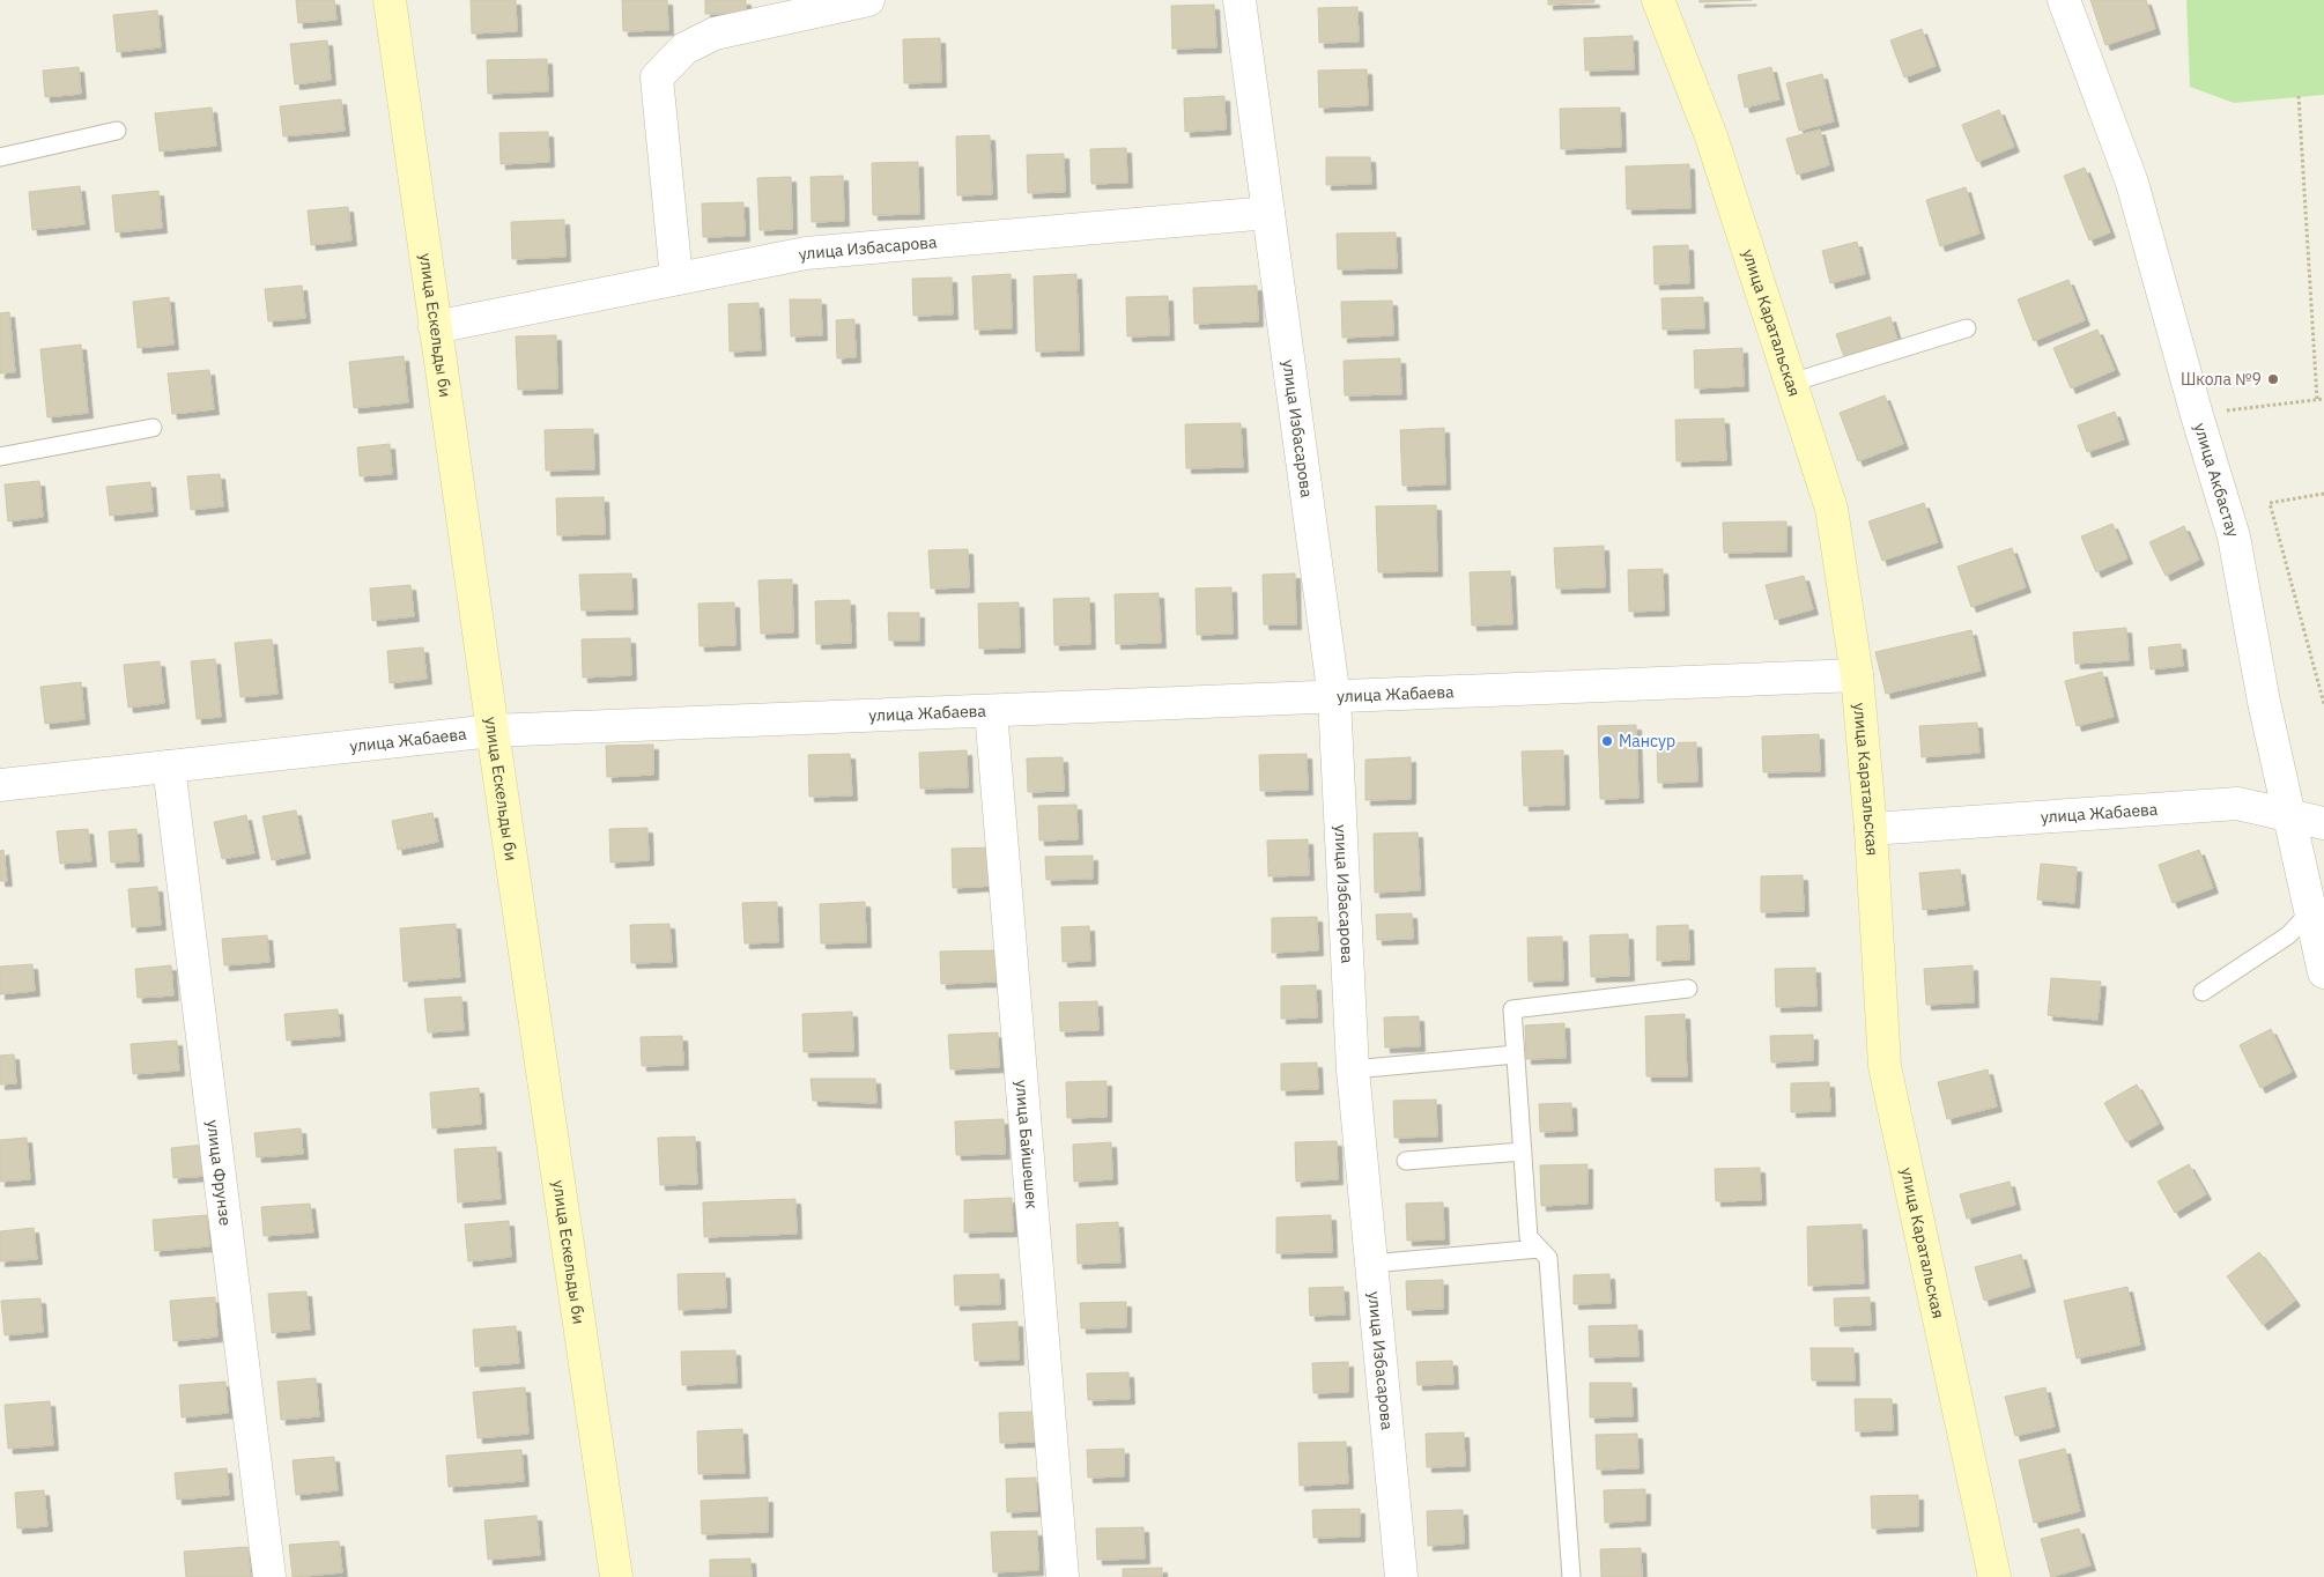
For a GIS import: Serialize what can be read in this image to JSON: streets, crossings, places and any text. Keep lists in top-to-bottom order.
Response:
{
  "streets": {
    "street": [
      "улица Избасарова",
      "улица Каратальская",
      "улица Ескельды би",
      "улица Акбастау",
      "улица Жабаева",
      "улица Байшешек",
      "улица Фрунзе"
    ]
  },
  "crossings": [
    ["улица Избасарова", "улица Ескельды би"],
    ["улица Избасарова", "улица Жабаева"],
    ["улица Каратальская", "улица Жабаева"],
    ["улица Ескельды би", "улица Жабаева"],
    ["улица Акбастау", "улица Жабаева"],
    ["улица Жабаева", "улица Байшешек"],
    ["улица Жабаева", "улица Фрунзе"]
  ],
  "places": ["Школа №9", "Мансур"]
}
